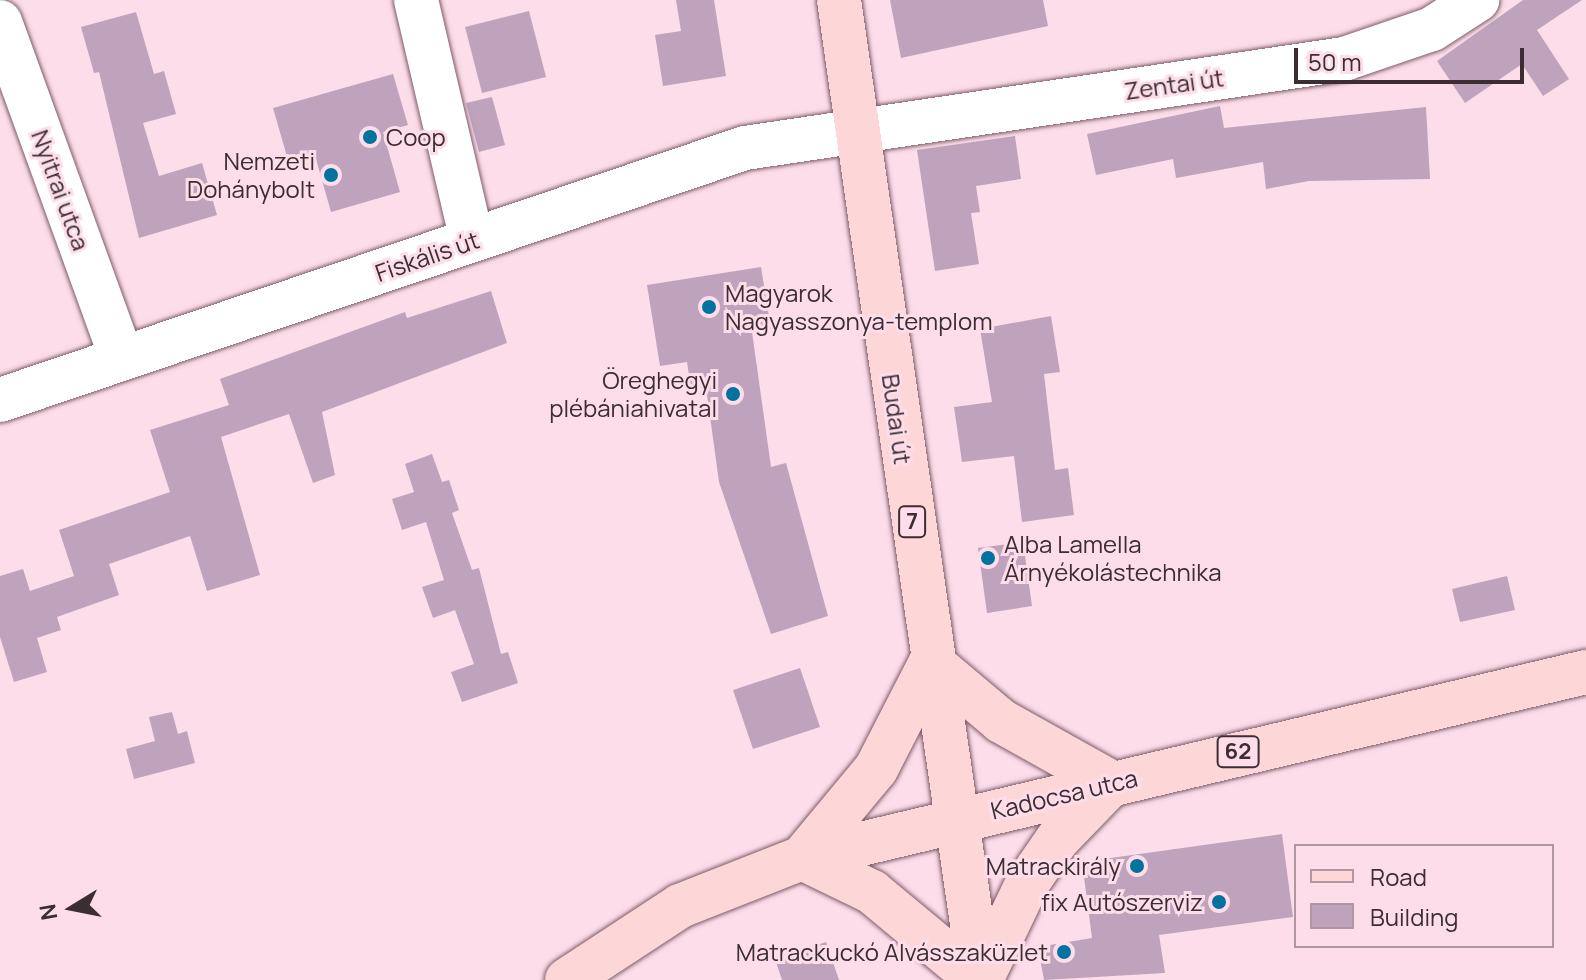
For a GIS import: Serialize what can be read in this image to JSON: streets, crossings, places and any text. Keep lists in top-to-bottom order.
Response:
{
  "streets": {
    "main road": [
      "Budai út",
      "7",
      "62",
      "Kadocsa utca"
    ],
    "street": ["Zentai út", "Nyitrai utca", "Fiskális út"]
  },
  "crossings": [
    ["Zentai út", "Fiskális út"],
    ["Zentai út", "Budai út"],
    ["Nyitrai utca", "Fiskális út"],
    ["Fiskális út", "Budai út"],
    ["Budai út", "Kadocsa utca"]
  ],
  "places": [
    "Coop",
    "Nemzeti Dohánybolt",
    "Magyarok Nagyasszonya-templom",
    "Öreghegyi plébániahivatal",
    "Alba Lamella Árnyékolástechnika",
    "Matrackirály",
    "fix Autószerviz",
    "Matrackuckó Alvásszaküzlet"
  ],
  "legend": ["Road", "Building"],
  "scale_bar": "50 m",
  "north": "left"
}
